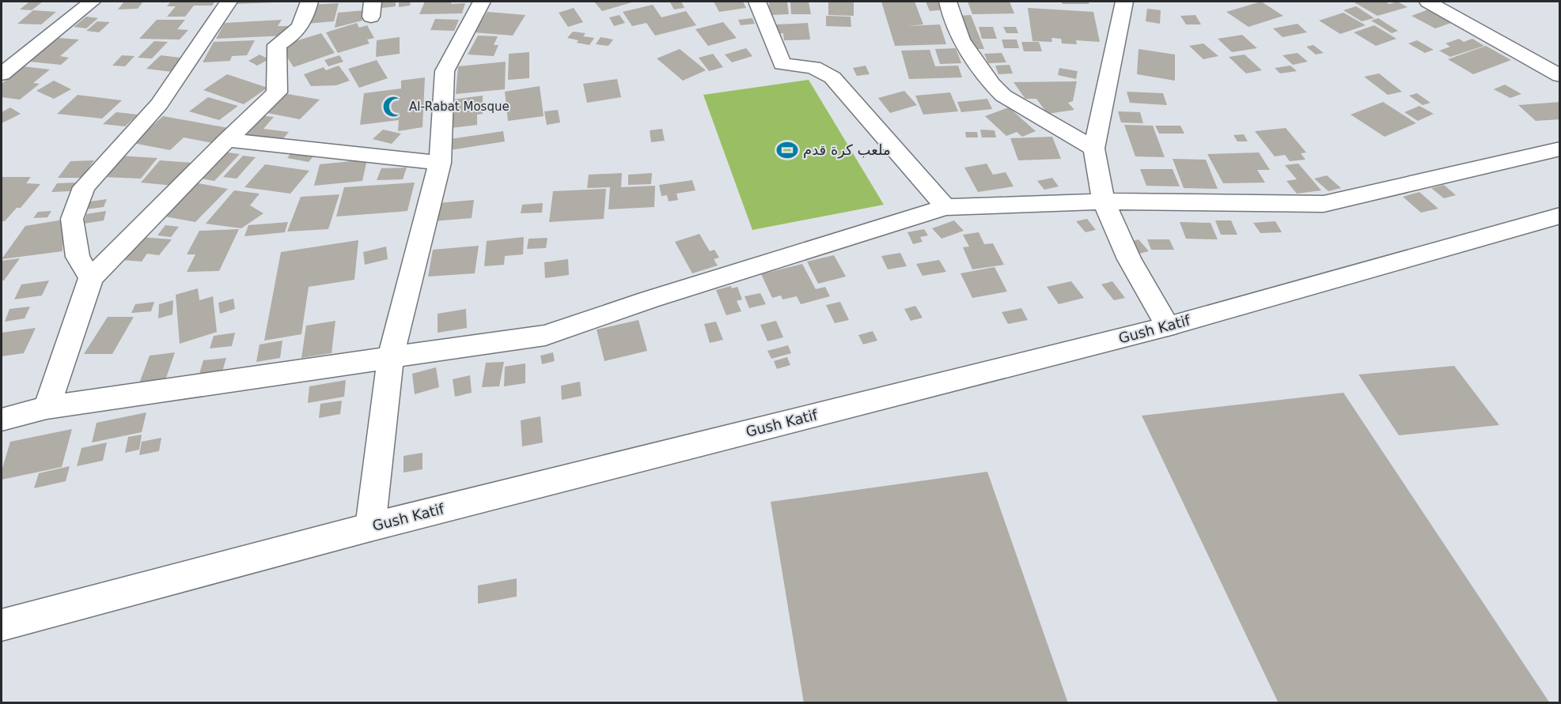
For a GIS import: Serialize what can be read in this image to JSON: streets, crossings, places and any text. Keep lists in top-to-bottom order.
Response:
{
  "streets": {
    "street": ["Gush Katif"]
  },
  "places": {
    "mosque": ["Al-Rabat Mosque"],
    "sports": ["ملعب كرة قدم"]
  }
}
